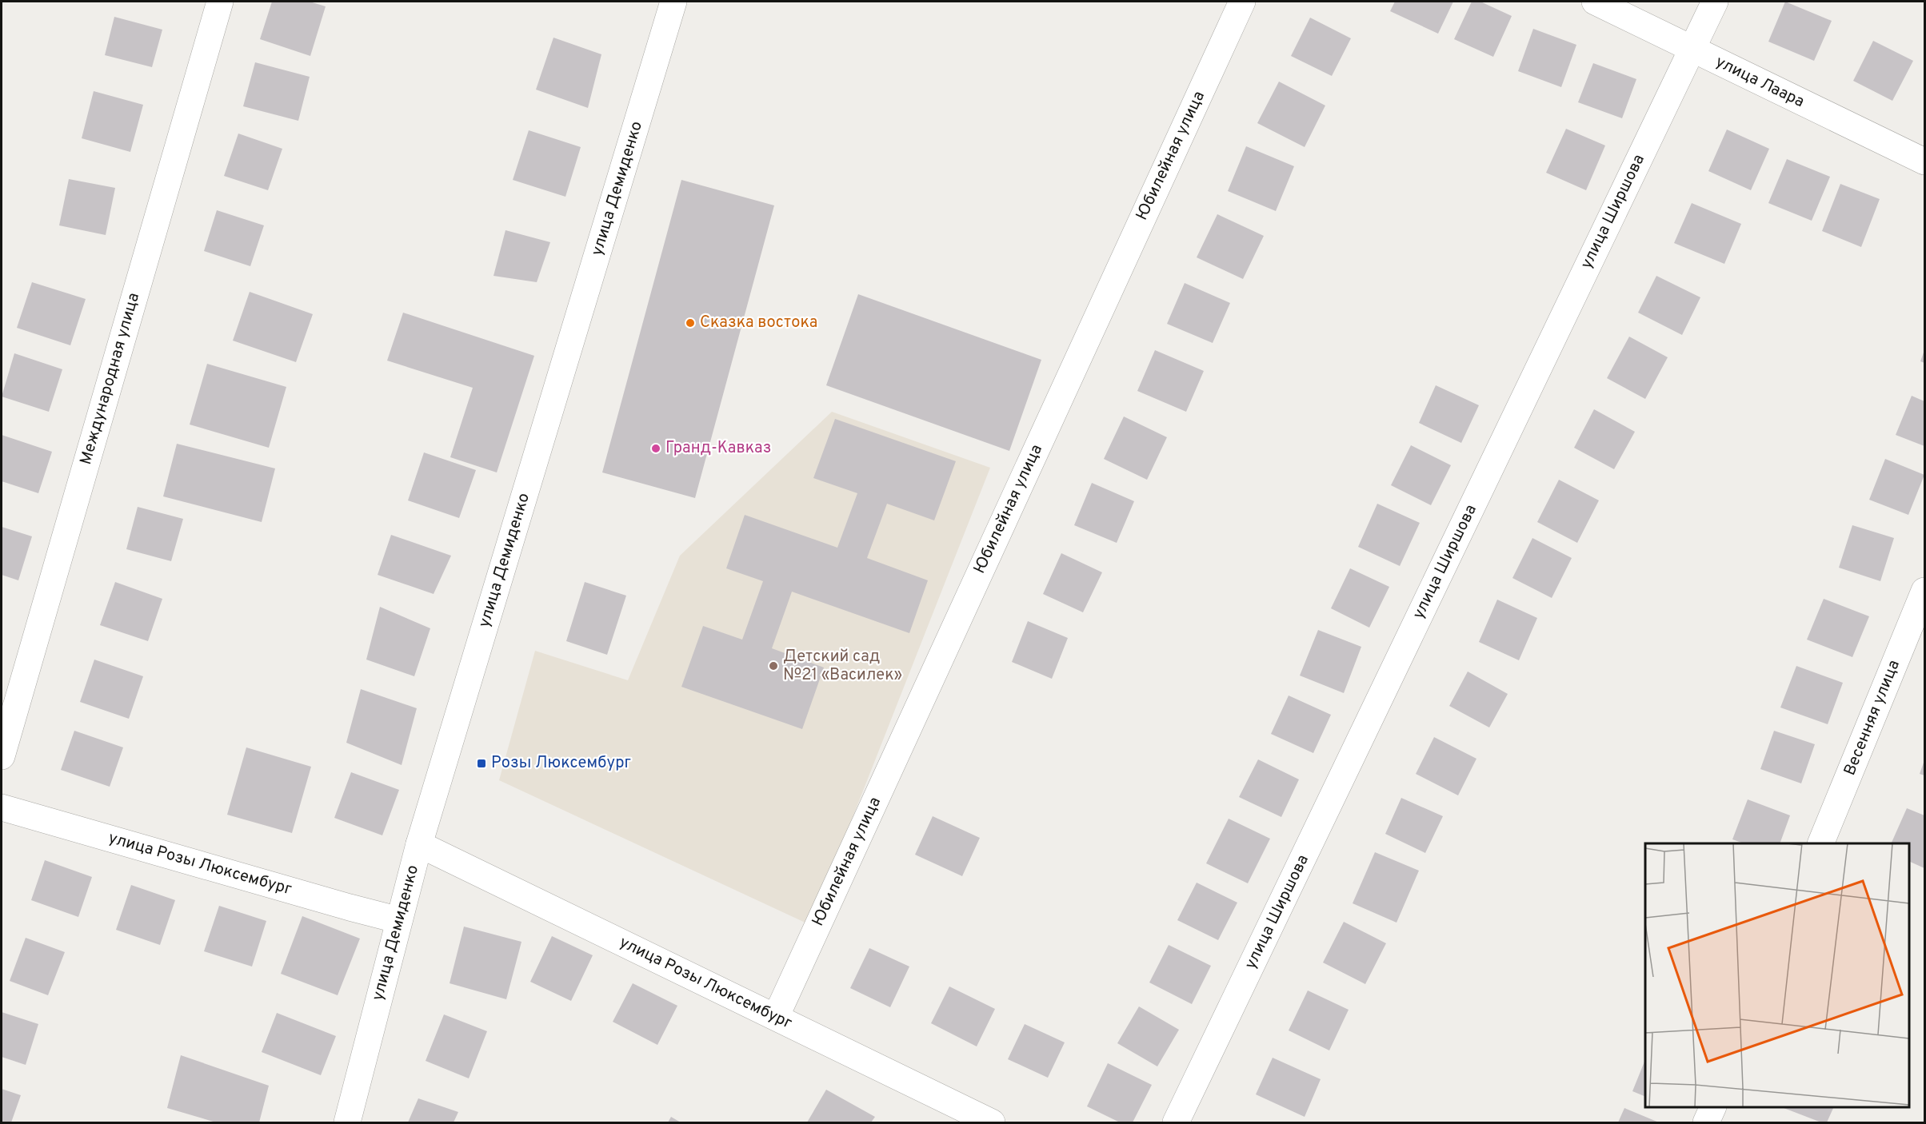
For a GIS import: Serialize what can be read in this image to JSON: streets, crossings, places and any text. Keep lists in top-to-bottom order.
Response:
{
  "streets": {
    "street": [
      "улица Лаара",
      "Юбилейная улица",
      "улица Демиденко",
      "улица Ширшова",
      "Международная улица",
      "Весенняя улица",
      "улица Розы Люксембург"
    ]
  },
  "crossings": [
    ["улица Лаара", "улица Ширшова"],
    ["Юбилейная улица", "улица Розы Люксембург"],
    ["улица Демиденко", "улица Розы Люксембург"]
  ],
  "places": {
    "other": ["Сказка востока", "Гранд-Кавказ", "Детский сад №21 «Василек»"],
    "transit": ["Розы Люксембург"]
  }
}
